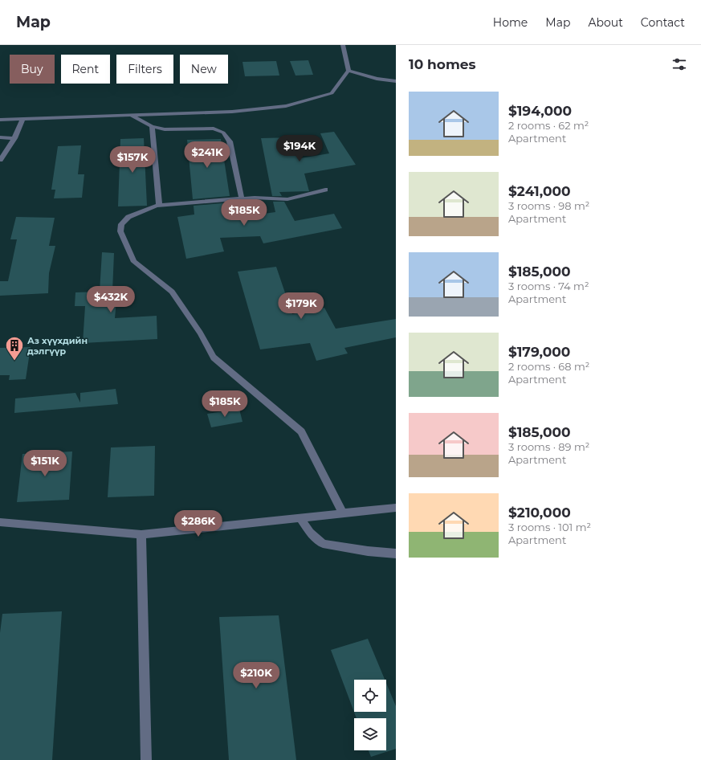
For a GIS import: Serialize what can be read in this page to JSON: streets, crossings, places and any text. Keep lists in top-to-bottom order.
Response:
{
  "places": {
    "building": ["Аз хүүхдийн дэлгүүр"]
  },
  "page": {
    "header": "Map",
    "nav": [
      "Home",
      "Map",
      "About",
      "Contact"
    ],
    "heading": "10 homes",
    "chip": [
      "Buy",
      "Rent",
      "Filters",
      "New"
    ],
    "list": [
      {
        "name": "$194,000",
        "note": "2 rooms · 62 m² · Apartment"
      },
      {
        "name": "$241,000",
        "note": "3 rooms · 98 m² · Apartment"
      },
      {
        "name": "$185,000",
        "note": "3 rooms · 74 m² · Apartment"
      },
      {
        "name": "$179,000",
        "note": "2 rooms · 68 m² · Apartment"
      },
      {
        "name": "$185,000",
        "note": "3 rooms · 89 m² · Apartment"
      },
      {
        "name": "$210,000",
        "note": "3 rooms · 101 m² · Apartment"
      }
    ],
    "price": [
      "$194K",
      "$241K",
      "$157K",
      "$185K",
      "$432K",
      "$179K",
      "$185K",
      "$151K",
      "$286K",
      "$210K"
    ]
  }
}
